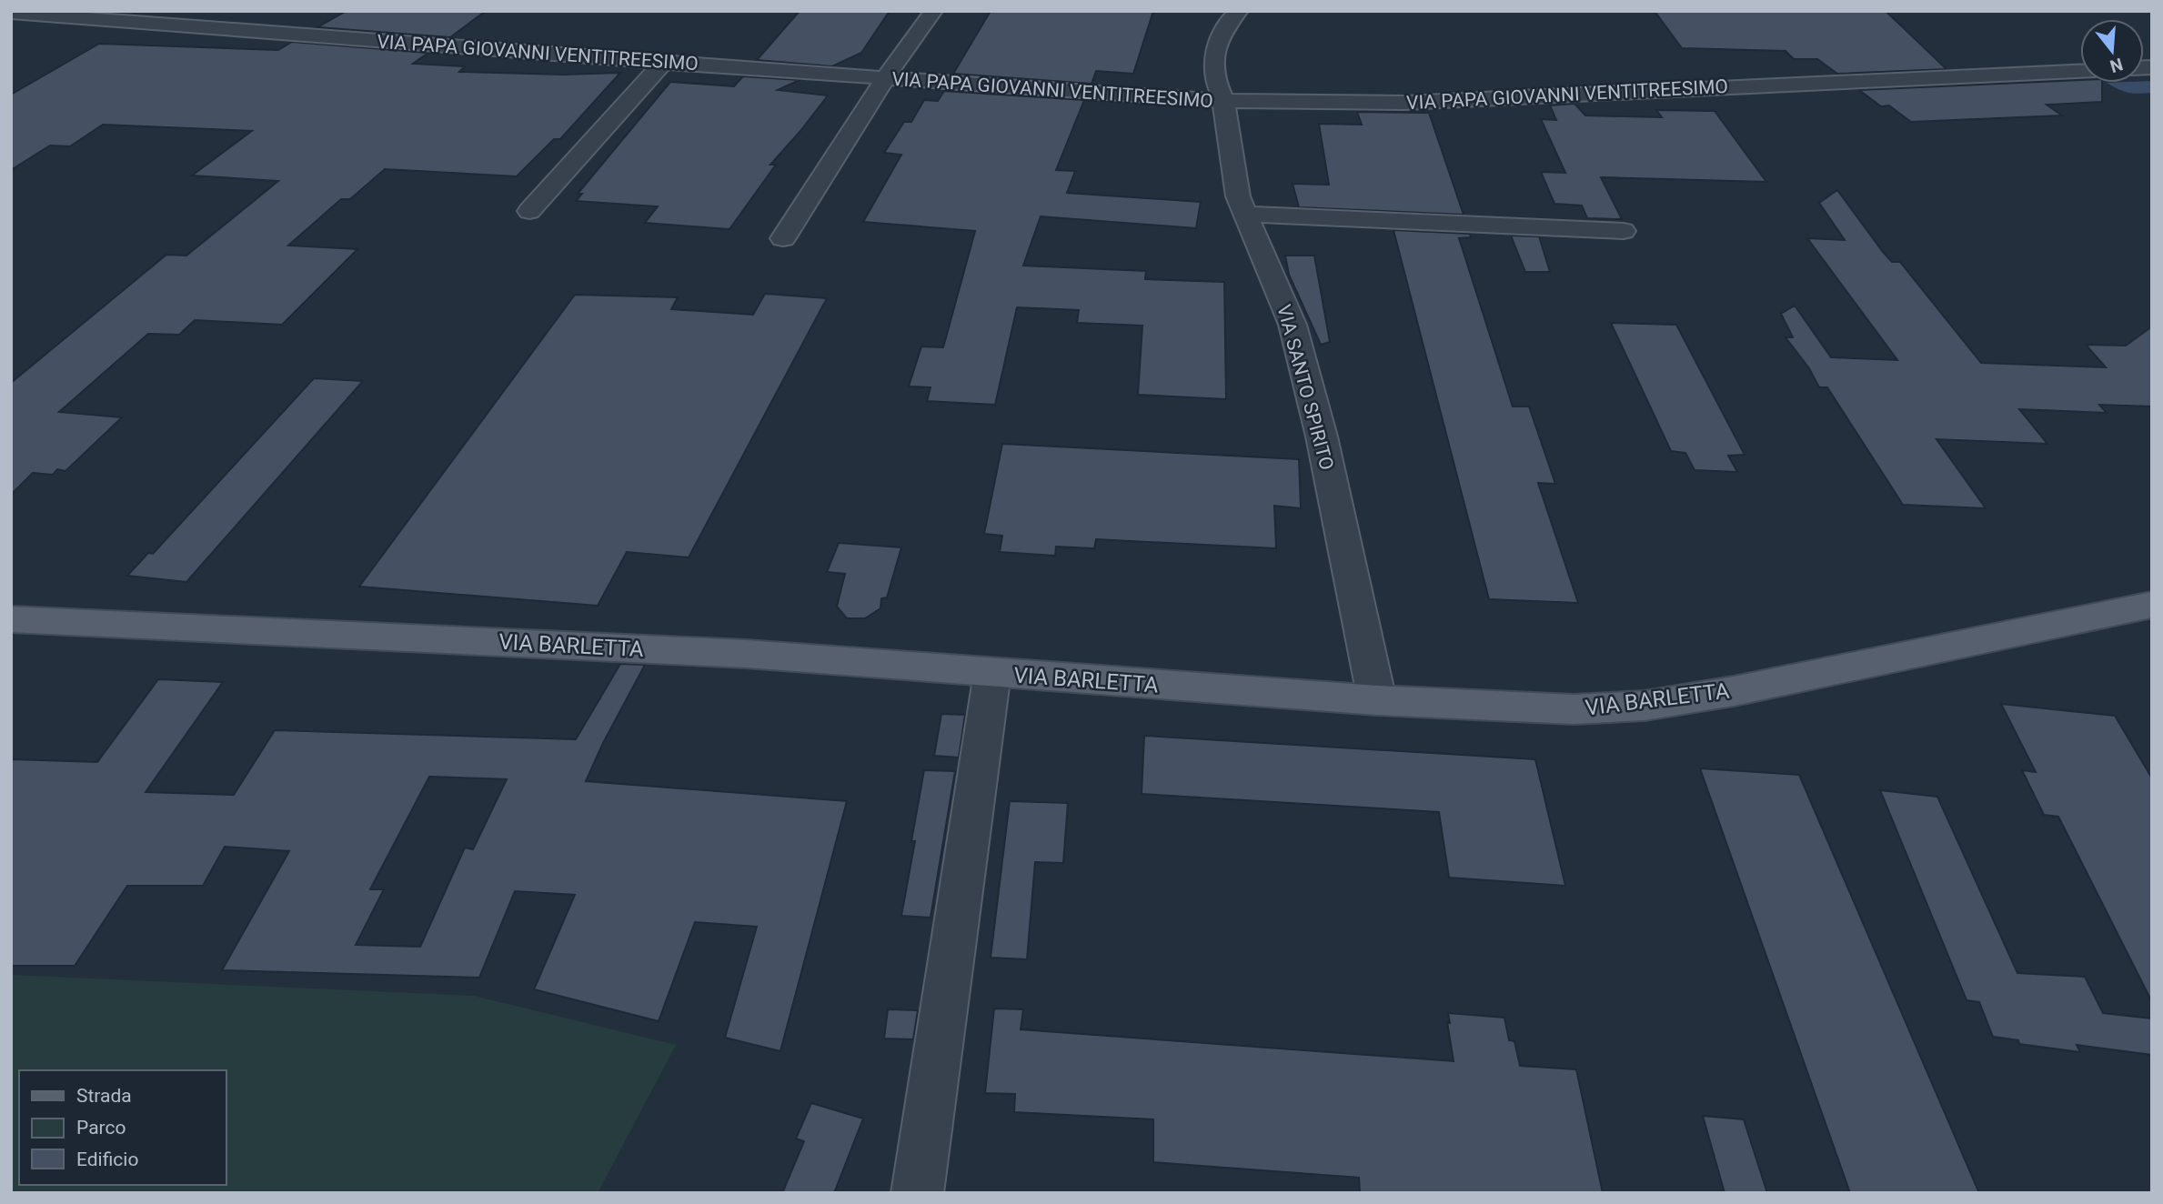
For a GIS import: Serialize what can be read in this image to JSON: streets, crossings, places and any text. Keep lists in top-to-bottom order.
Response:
{
  "streets": {
    "main road": ["VIA BARLETTA"],
    "street": ["VIA PAPA GIOVANNI VENTITREESIMO", "VIA SANTO SPIRITO"]
  },
  "crossings": [
    ["VIA PAPA GIOVANNI VENTITREESIMO", "VIA SANTO SPIRITO"],
    ["VIA SANTO SPIRITO", "VIA BARLETTA"]
  ],
  "legend": ["Strada", "Parco", "Edificio"],
  "north": "bottom"
}
